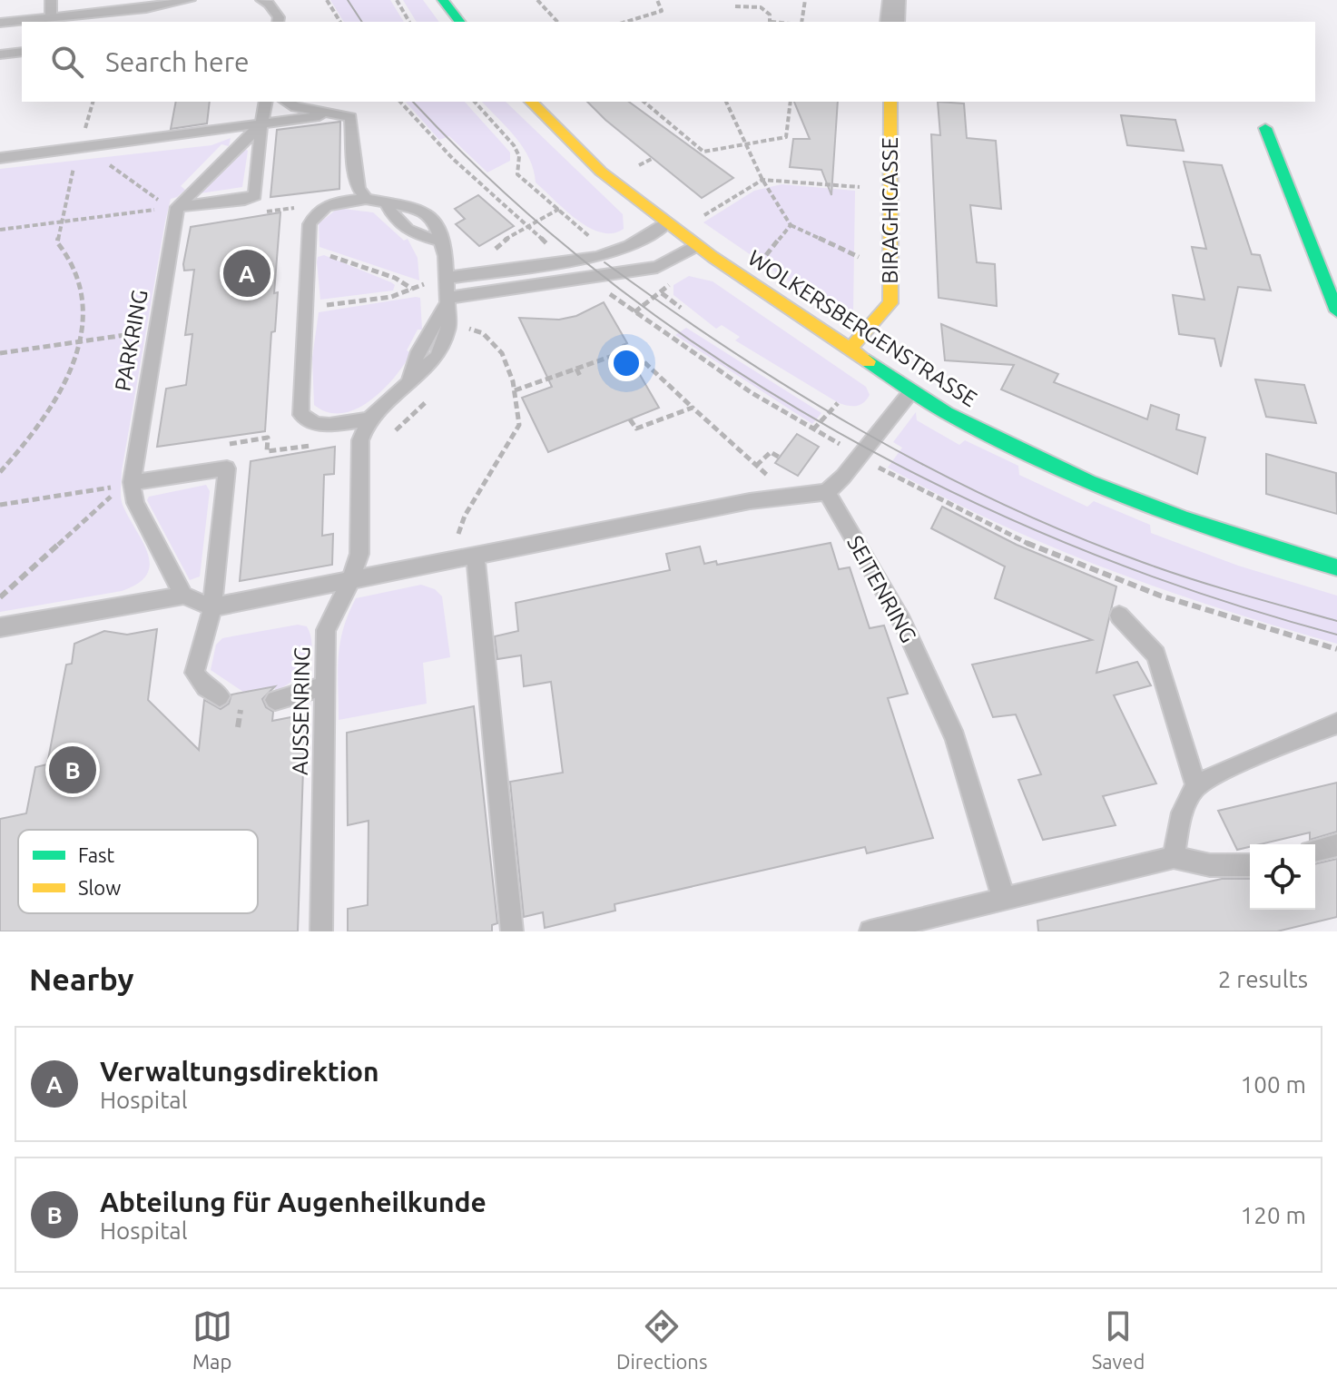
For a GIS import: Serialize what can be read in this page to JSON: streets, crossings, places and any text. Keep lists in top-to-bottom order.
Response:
{
  "streets": {
    "street": ["BIRAGHIGASSE", "WOLKERSBERGENSTRASSE"],
    "lane": ["PARKRING", "SEITENRING", "AUSSENRING"]
  },
  "crossings": [
    ["BIRAGHIGASSE", "WOLKERSBERGENSTRASSE"]
  ],
  "legend": ["Fast", "Slow"],
  "page": {
    "search": "Search here",
    "pins": ["A", "B"],
    "heading": ["Nearby", "2 results"],
    "list": [
      {
        "mark": "A",
        "name": "Verwaltungsdirektion",
        "note": "Hospital",
        "value": "100 m"
      },
      {
        "mark": "B",
        "name": "Abteilung für Augenheilkunde",
        "note": "Hospital",
        "value": "120 m"
      }
    ],
    "nav": ["Map", "Directions", "Saved"]
  }
}
